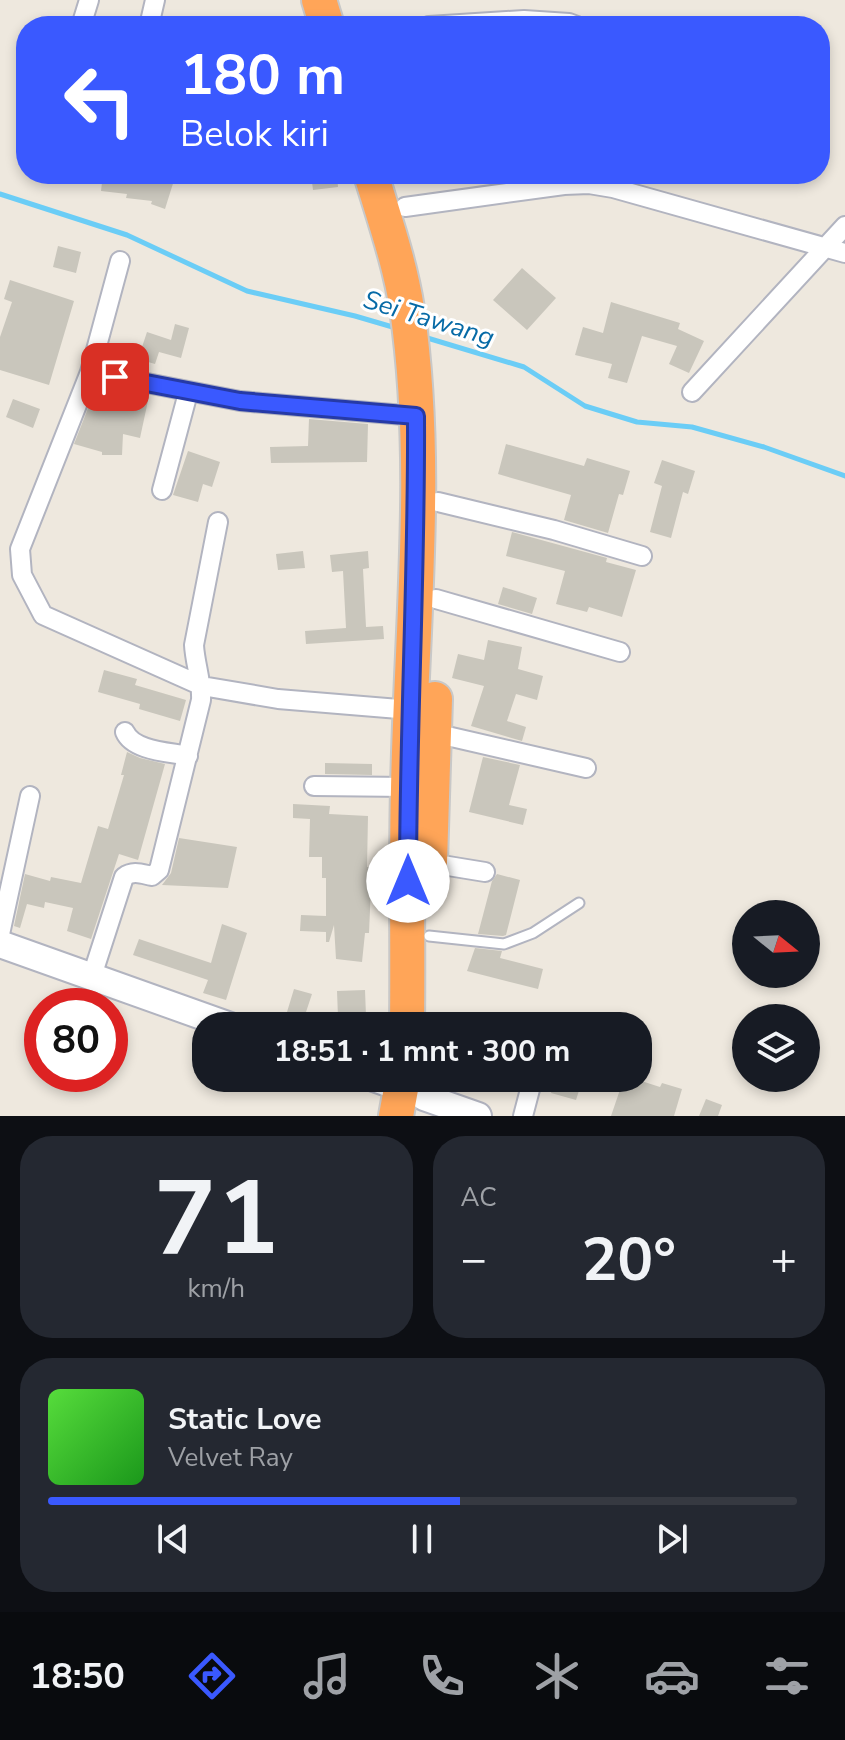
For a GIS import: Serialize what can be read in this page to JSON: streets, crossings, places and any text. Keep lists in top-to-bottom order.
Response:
{
  "water": ["Sei Tawang"],
  "north": "right",
  "page": {
    "turn": ["180 m", "Belok kiri"],
    "limit": "80",
    "trip": "18:51 · 1 mnt · 300 m",
    "tile": [
      ["71", "km/h"],
      "AC"
    ],
    "heat": ["−", "20°", "+"],
    "song": ["Static Love", "Velvet Ray"],
    "tabs": "18:50"
  }
}
